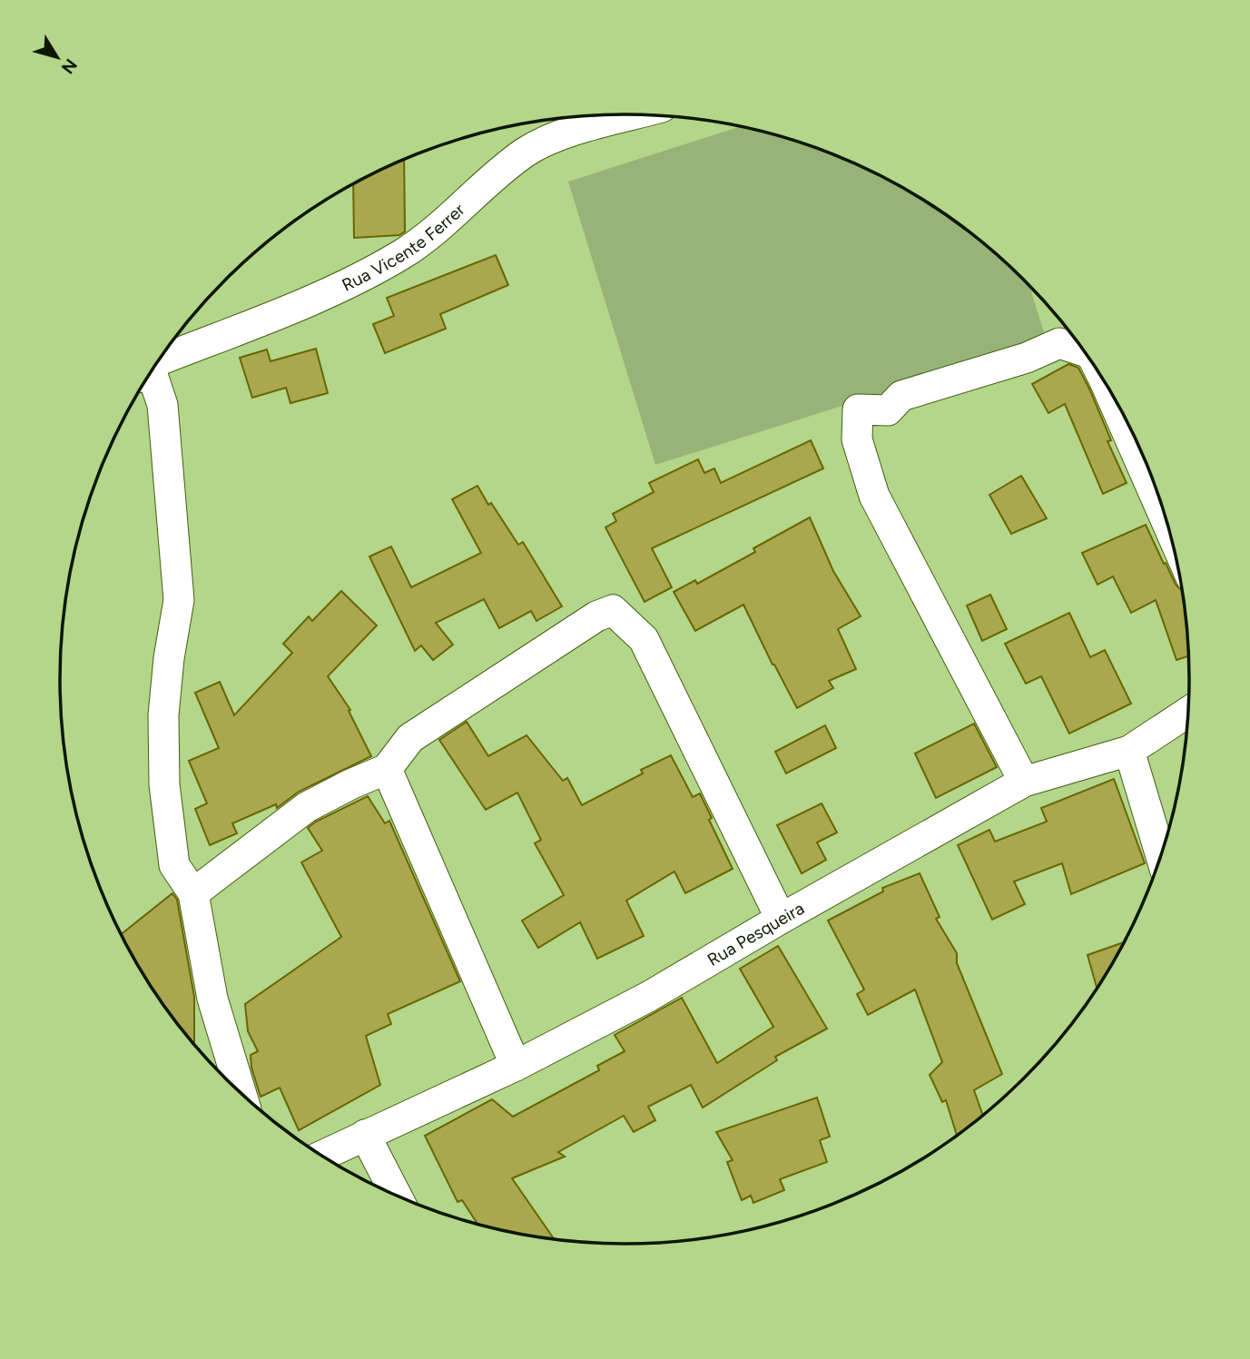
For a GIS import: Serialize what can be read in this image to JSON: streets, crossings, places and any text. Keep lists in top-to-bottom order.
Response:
{
  "streets": {
    "street": ["Rua Vicente Ferrer", "Rua Pesqueira"]
  },
  "north": "bottom right"
}
